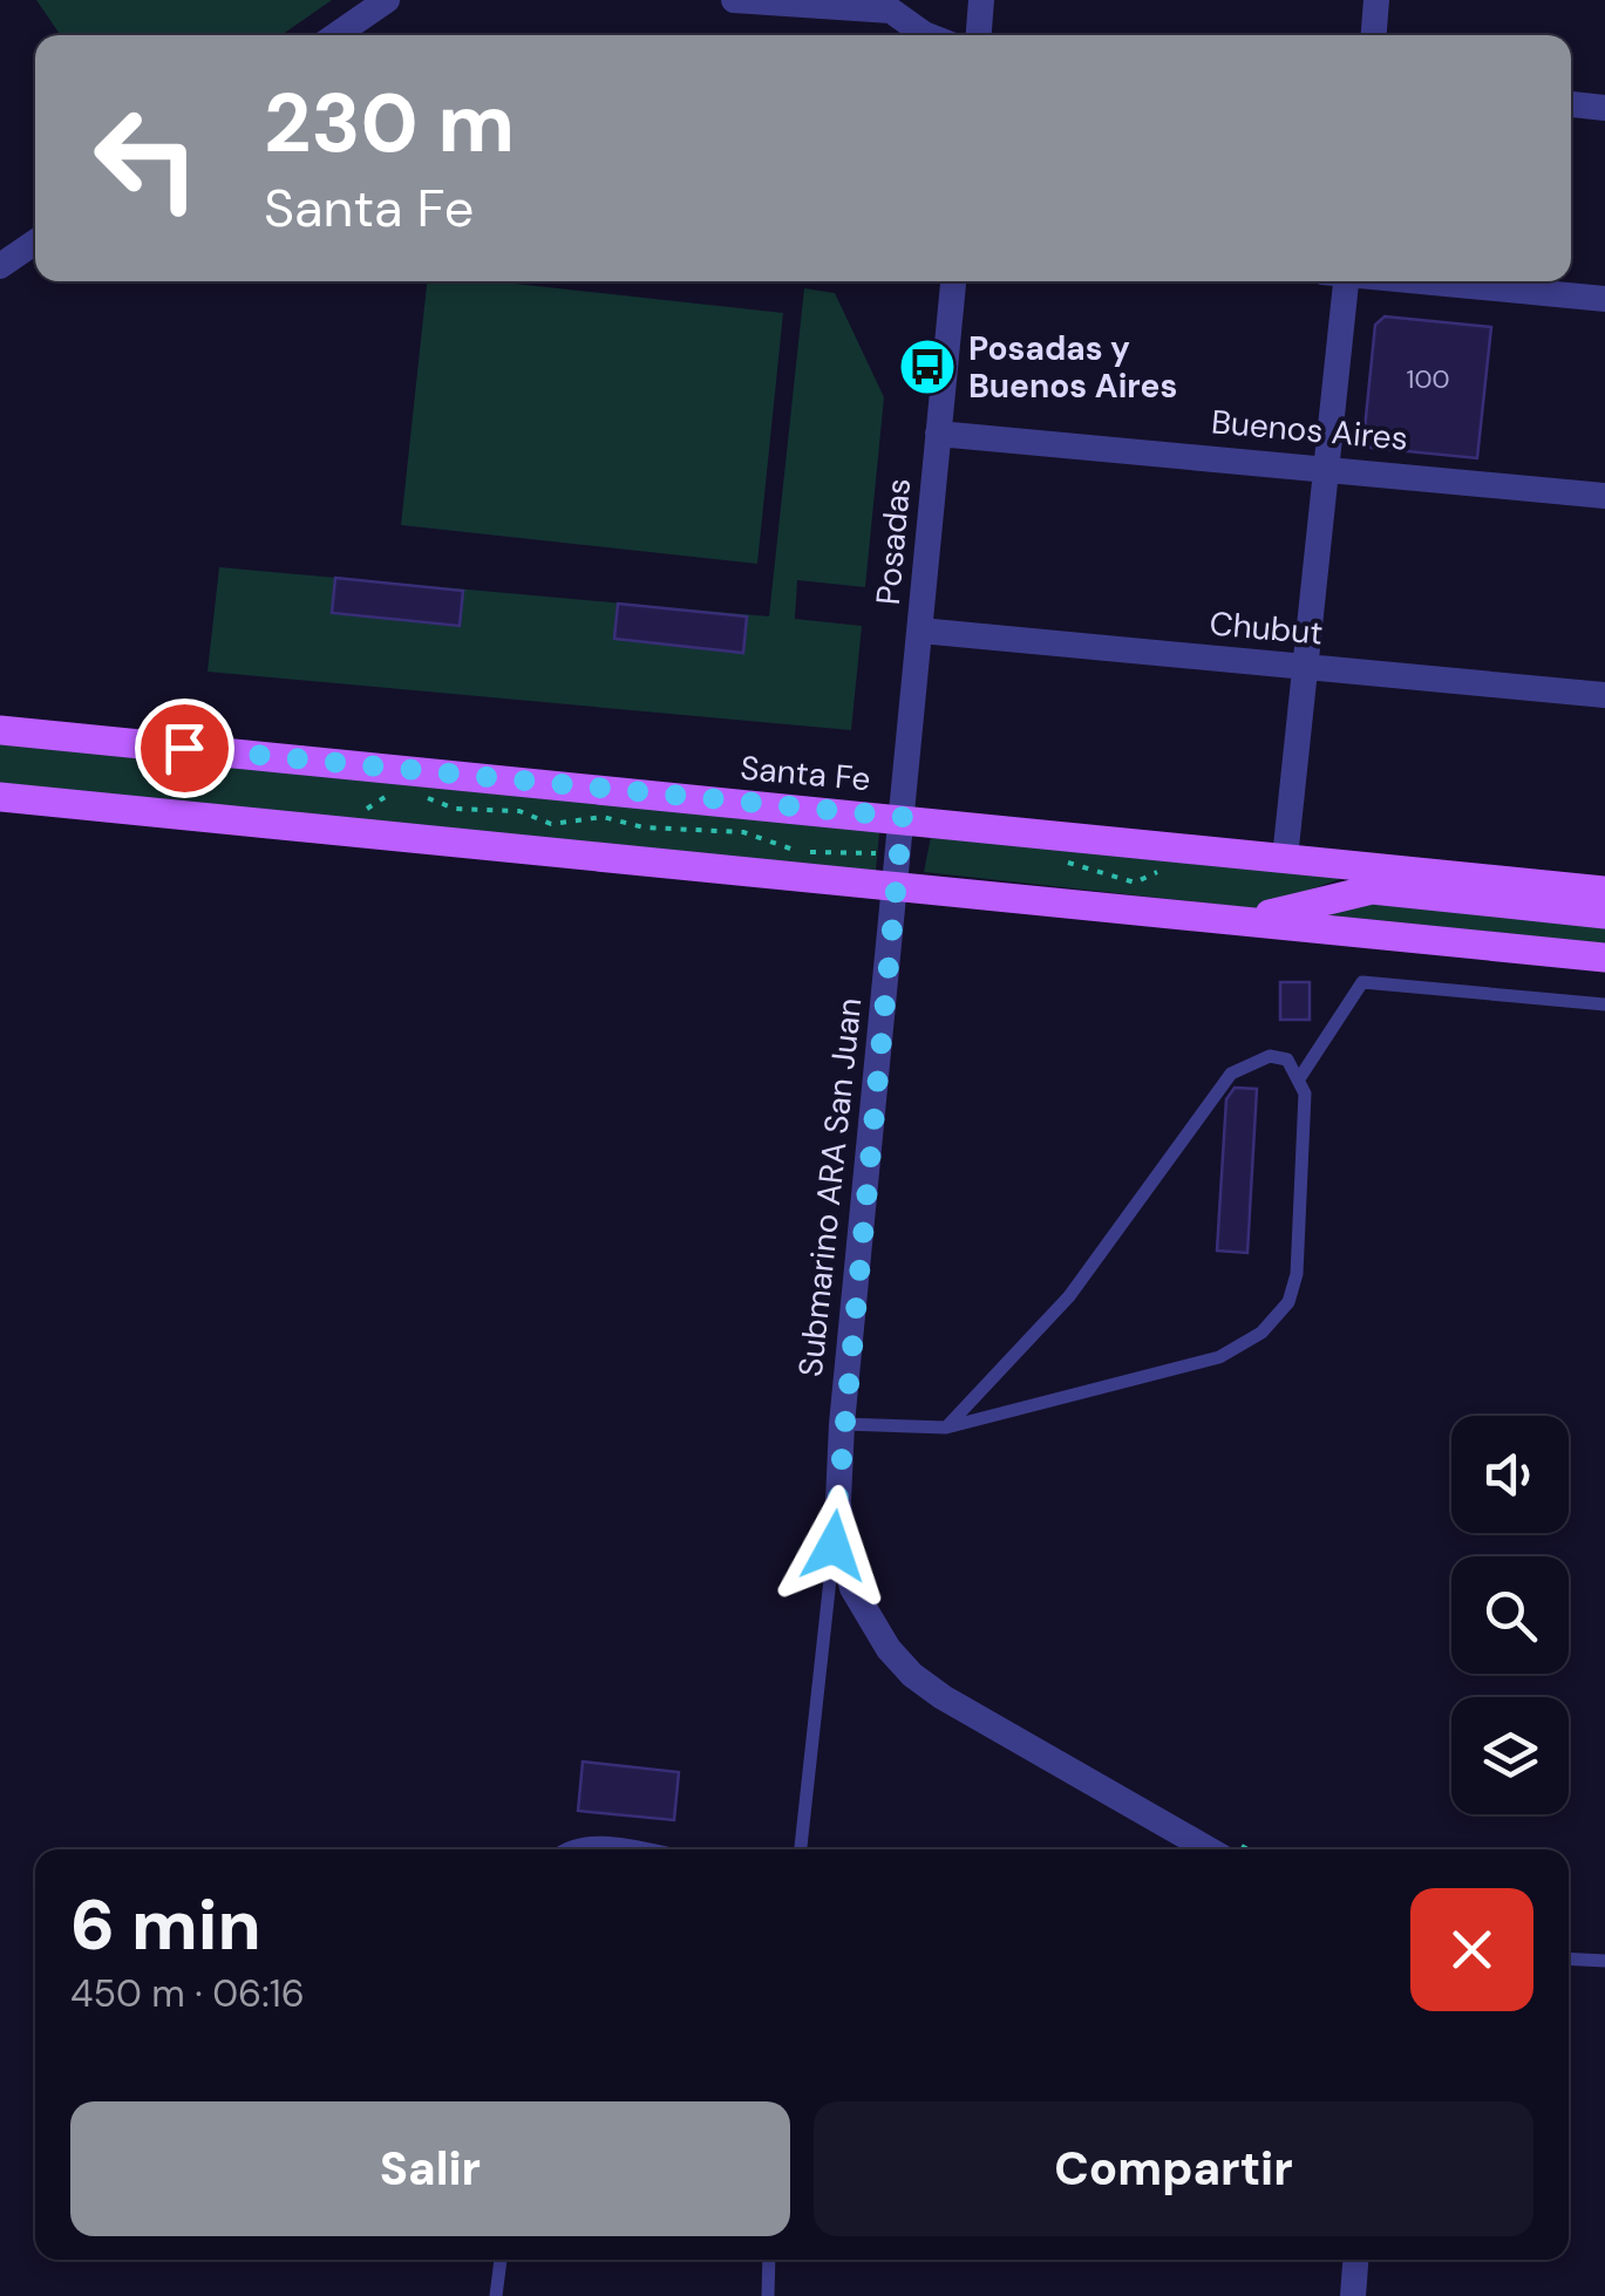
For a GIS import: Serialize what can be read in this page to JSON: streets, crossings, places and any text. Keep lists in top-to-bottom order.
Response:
{
  "streets": {
    "main road": ["Santa Fe"],
    "street": [
      "Buenos Aires",
      "Posadas",
      "Chubut",
      "Submarino ARA San Juan"
    ]
  },
  "crossings": [
    ["Buenos Aires", "Posadas"],
    ["Posadas", "Chubut"],
    ["Posadas", "Santa Fe"],
    ["Posadas", "Submarino ARA San Juan"],
    ["Santa Fe", "Submarino ARA San Juan"]
  ],
  "places": {
    "bus stop": ["Posadas y Buenos Aires"]
  },
  "house_numbers": ["100"],
  "page": {
    "turn": ["230 m", "Santa Fe"],
    "heading": ["6 min", "450 m · 06:16"],
    "buttons": ["Salir", "Compartir"]
  }
}
